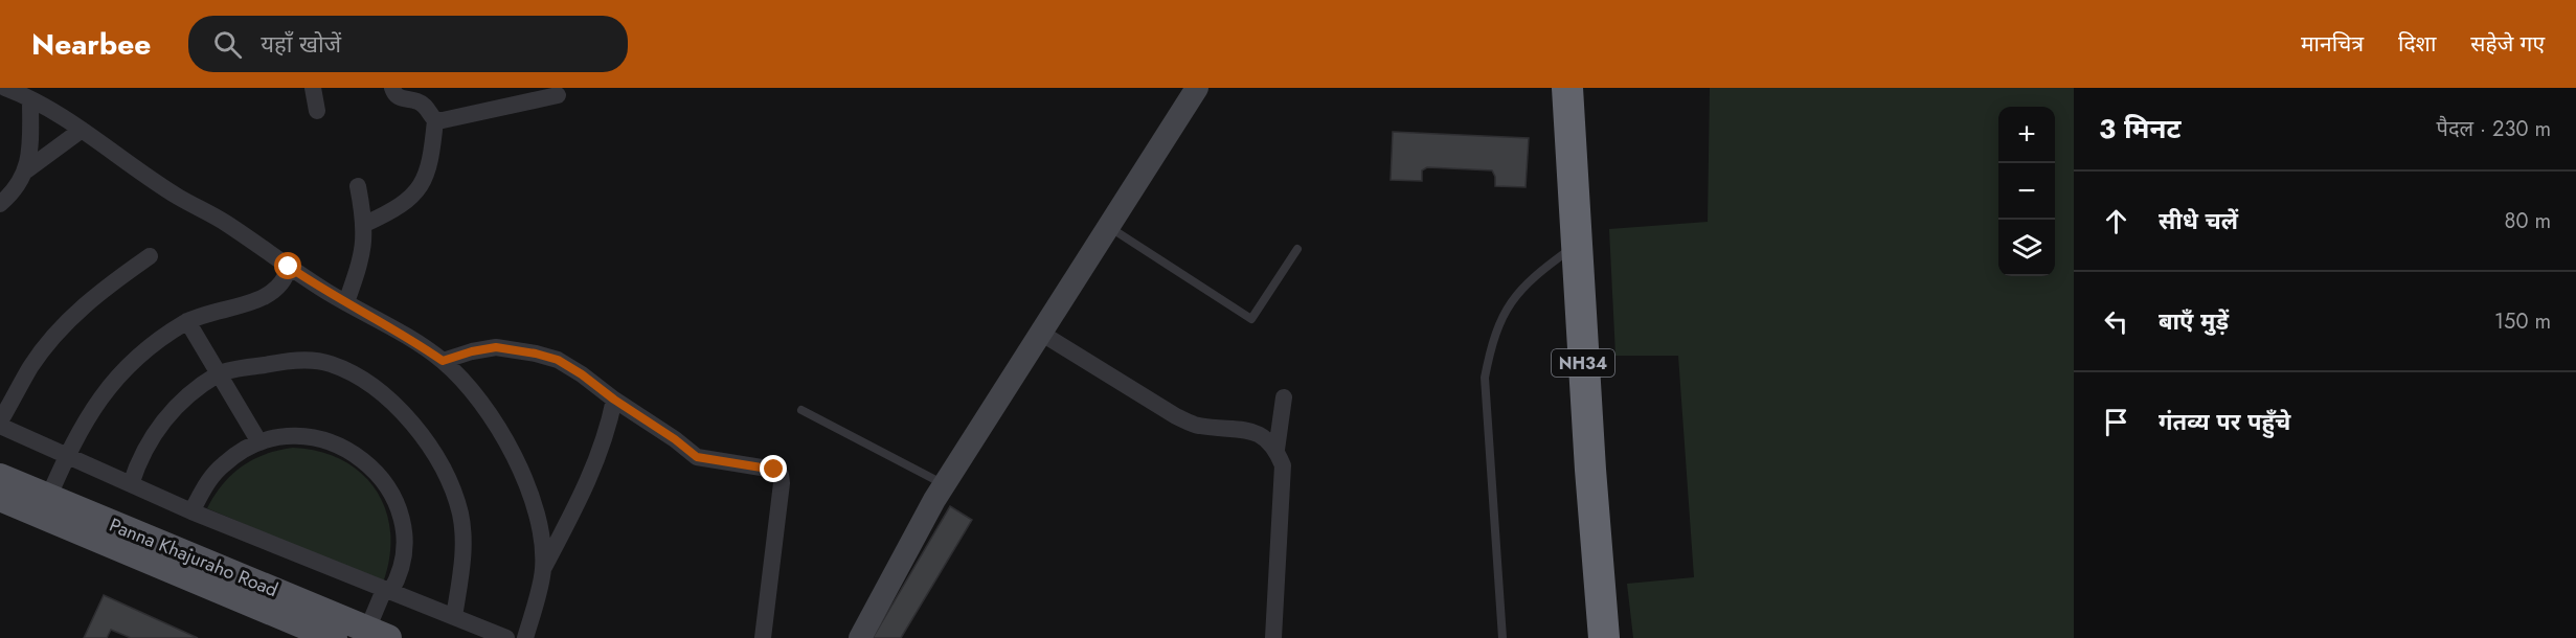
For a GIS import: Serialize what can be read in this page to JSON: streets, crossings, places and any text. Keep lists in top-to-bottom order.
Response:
{
  "streets": {
    "highway": ["NH34"],
    "main road": ["Panna Khajuraho Road"]
  },
  "page": {
    "header": "Nearbee",
    "search": "यहाँ खोजें",
    "nav": ["मानचित्र", "दिशा", "सहेजे गए"],
    "heading": ["3 मिनट", "पैदल · 230 m"],
    "map_buttons": ["+", "−"],
    "list": [
      ["सीधे चलें", "80 m"],
      ["बाएँ मुड़ें", "150 m"],
      "गंतव्य पर पहुँचे"
    ]
  }
}
